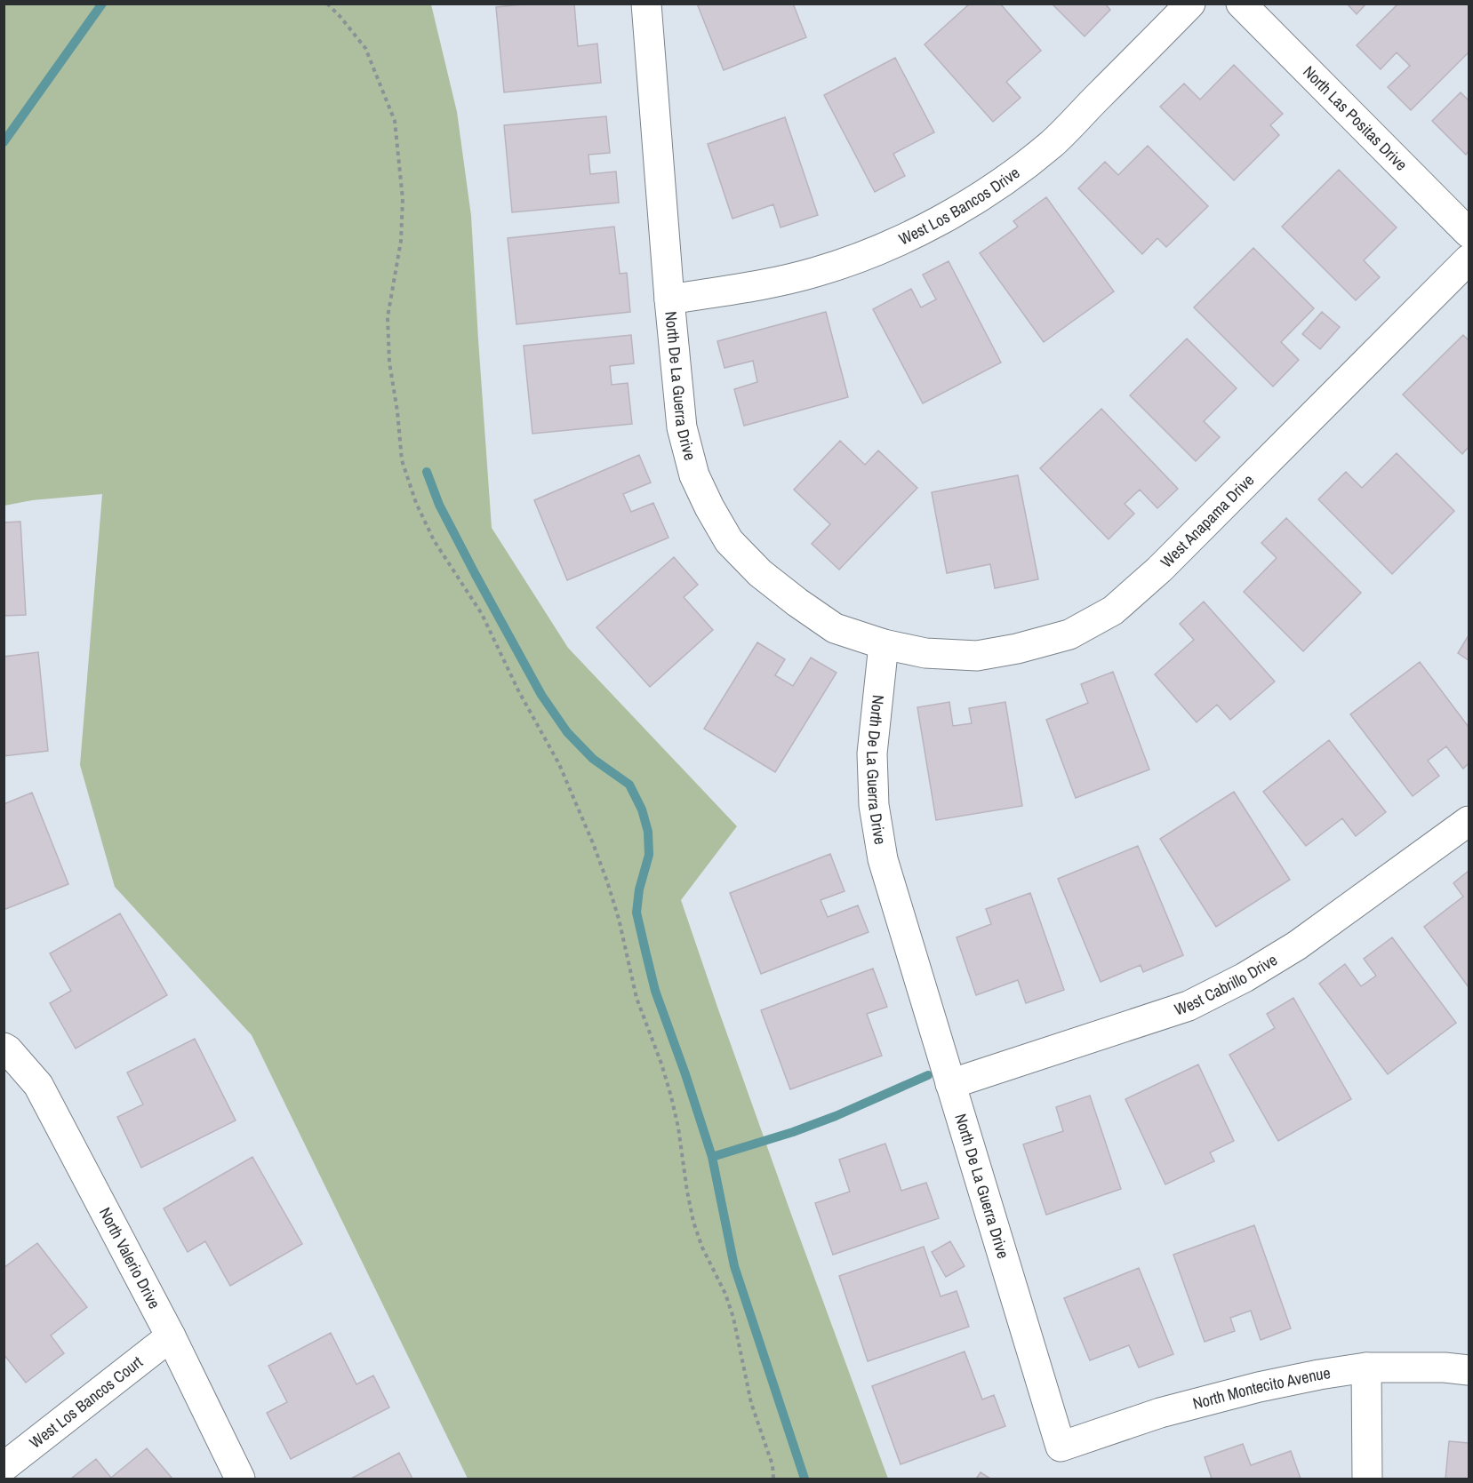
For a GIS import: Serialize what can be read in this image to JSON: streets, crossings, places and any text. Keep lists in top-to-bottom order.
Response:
{
  "streets": {
    "street": [
      "North Las Positas Drive",
      "West Los Bancos Drive",
      "North De La Guerra Drive",
      "West Anapama Drive",
      "West Cabrillo Drive",
      "North Valerio Drive",
      "North Montecito Avenue",
      "West Los Bancos Court"
    ]
  },
  "crossings": [
    ["West Los Bancos Drive", "North De La Guerra Drive"],
    ["North De La Guerra Drive", "West Anapama Drive"],
    ["North De La Guerra Drive", "West Cabrillo Drive"],
    ["North De La Guerra Drive", "North Montecito Avenue"],
    ["North Valerio Drive", "West Los Bancos Court"]
  ]
}
